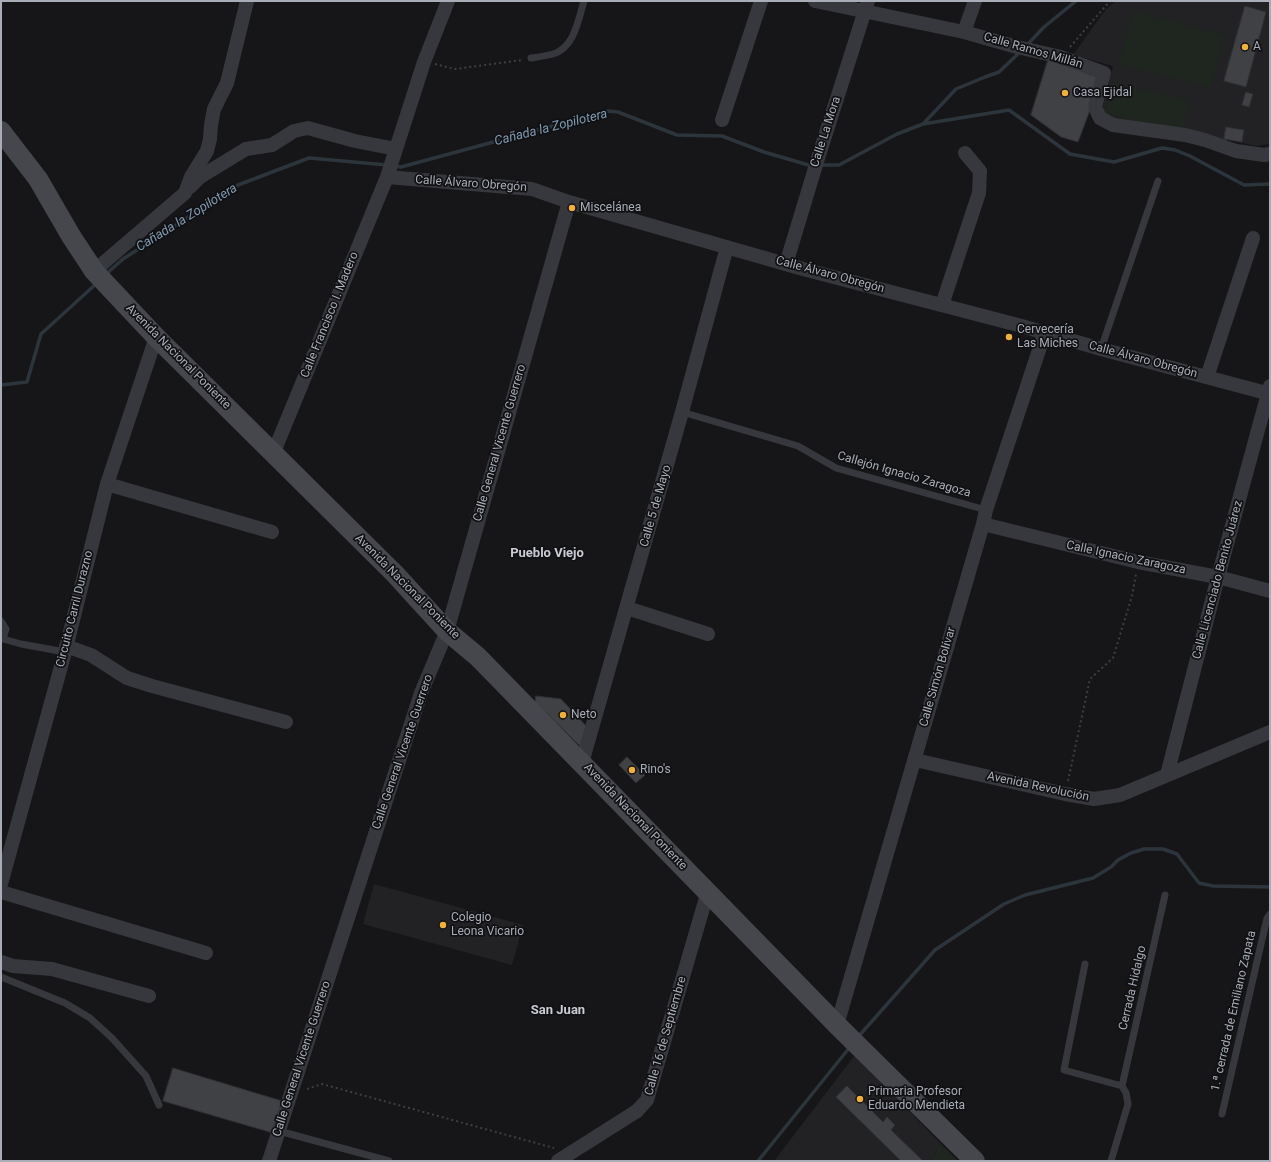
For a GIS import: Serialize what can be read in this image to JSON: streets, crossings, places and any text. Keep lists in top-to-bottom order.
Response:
{
  "streets": {
    "street": [
      "Calle Ramos Millán",
      "Calle La Mora",
      "Calle Álvaro Obregón",
      "Calle Francisco I. Madero",
      "Avenida Nacional Poniente",
      "Calle General Vicente Guerrero",
      "Calle 5 de Mayo",
      "Calle Ignacio Zaragoza",
      "Calle Licenciado Benito Juárez",
      "Circuito Carril Durazno",
      "Calle Simón Bolívar",
      "Avenida Revolución",
      "Calle 16 de Septiembre"
    ],
    "lane": ["Callejón Ignacio Zaragoza", "Cerrada Hidalgo", "1.ª cerrada de Emiliano Zapata"]
  },
  "crossings": [
    ["Calle Ramos Millán", "Calle La Mora"],
    ["Calle La Mora", "Calle Álvaro Obregón"],
    ["Calle Álvaro Obregón", "Calle Francisco I. Madero"],
    ["Calle Álvaro Obregón", "Calle General Vicente Guerrero"],
    ["Calle Álvaro Obregón", "Calle 5 de Mayo"],
    ["Calle Álvaro Obregón", "Calle Licenciado Benito Juárez"],
    ["Calle Álvaro Obregón", "Calle Simón Bolívar"],
    ["Calle Francisco I. Madero", "Avenida Nacional Poniente"],
    ["Avenida Nacional Poniente", "Calle General Vicente Guerrero"],
    ["Avenida Nacional Poniente", "Calle 5 de Mayo"],
    ["Avenida Nacional Poniente", "Circuito Carril Durazno"],
    ["Avenida Nacional Poniente", "Calle Simón Bolívar"],
    ["Avenida Nacional Poniente", "Calle 16 de Septiembre"],
    ["Callejón Ignacio Zaragoza", "Calle 5 de Mayo"],
    ["Callejón Ignacio Zaragoza", "Calle Simón Bolívar"],
    ["Calle Ignacio Zaragoza", "Calle Licenciado Benito Juárez"],
    ["Calle Ignacio Zaragoza", "Calle Simón Bolívar"],
    ["Calle Licenciado Benito Juárez", "Avenida Revolución"],
    ["Calle Simón Bolívar", "Avenida Revolución"]
  ],
  "districts": ["Pueblo Viejo", "San Juan"],
  "water": ["Cañada la Zopilotera"],
  "places": [
    "A",
    "Casa Ejidal",
    "Miscelánea",
    "Cervecería Las Miches",
    "Neto",
    "Rino's",
    "Colegio Leona Vicario",
    "Primaria Profesor Eduardo Mendieta"
  ]
}
